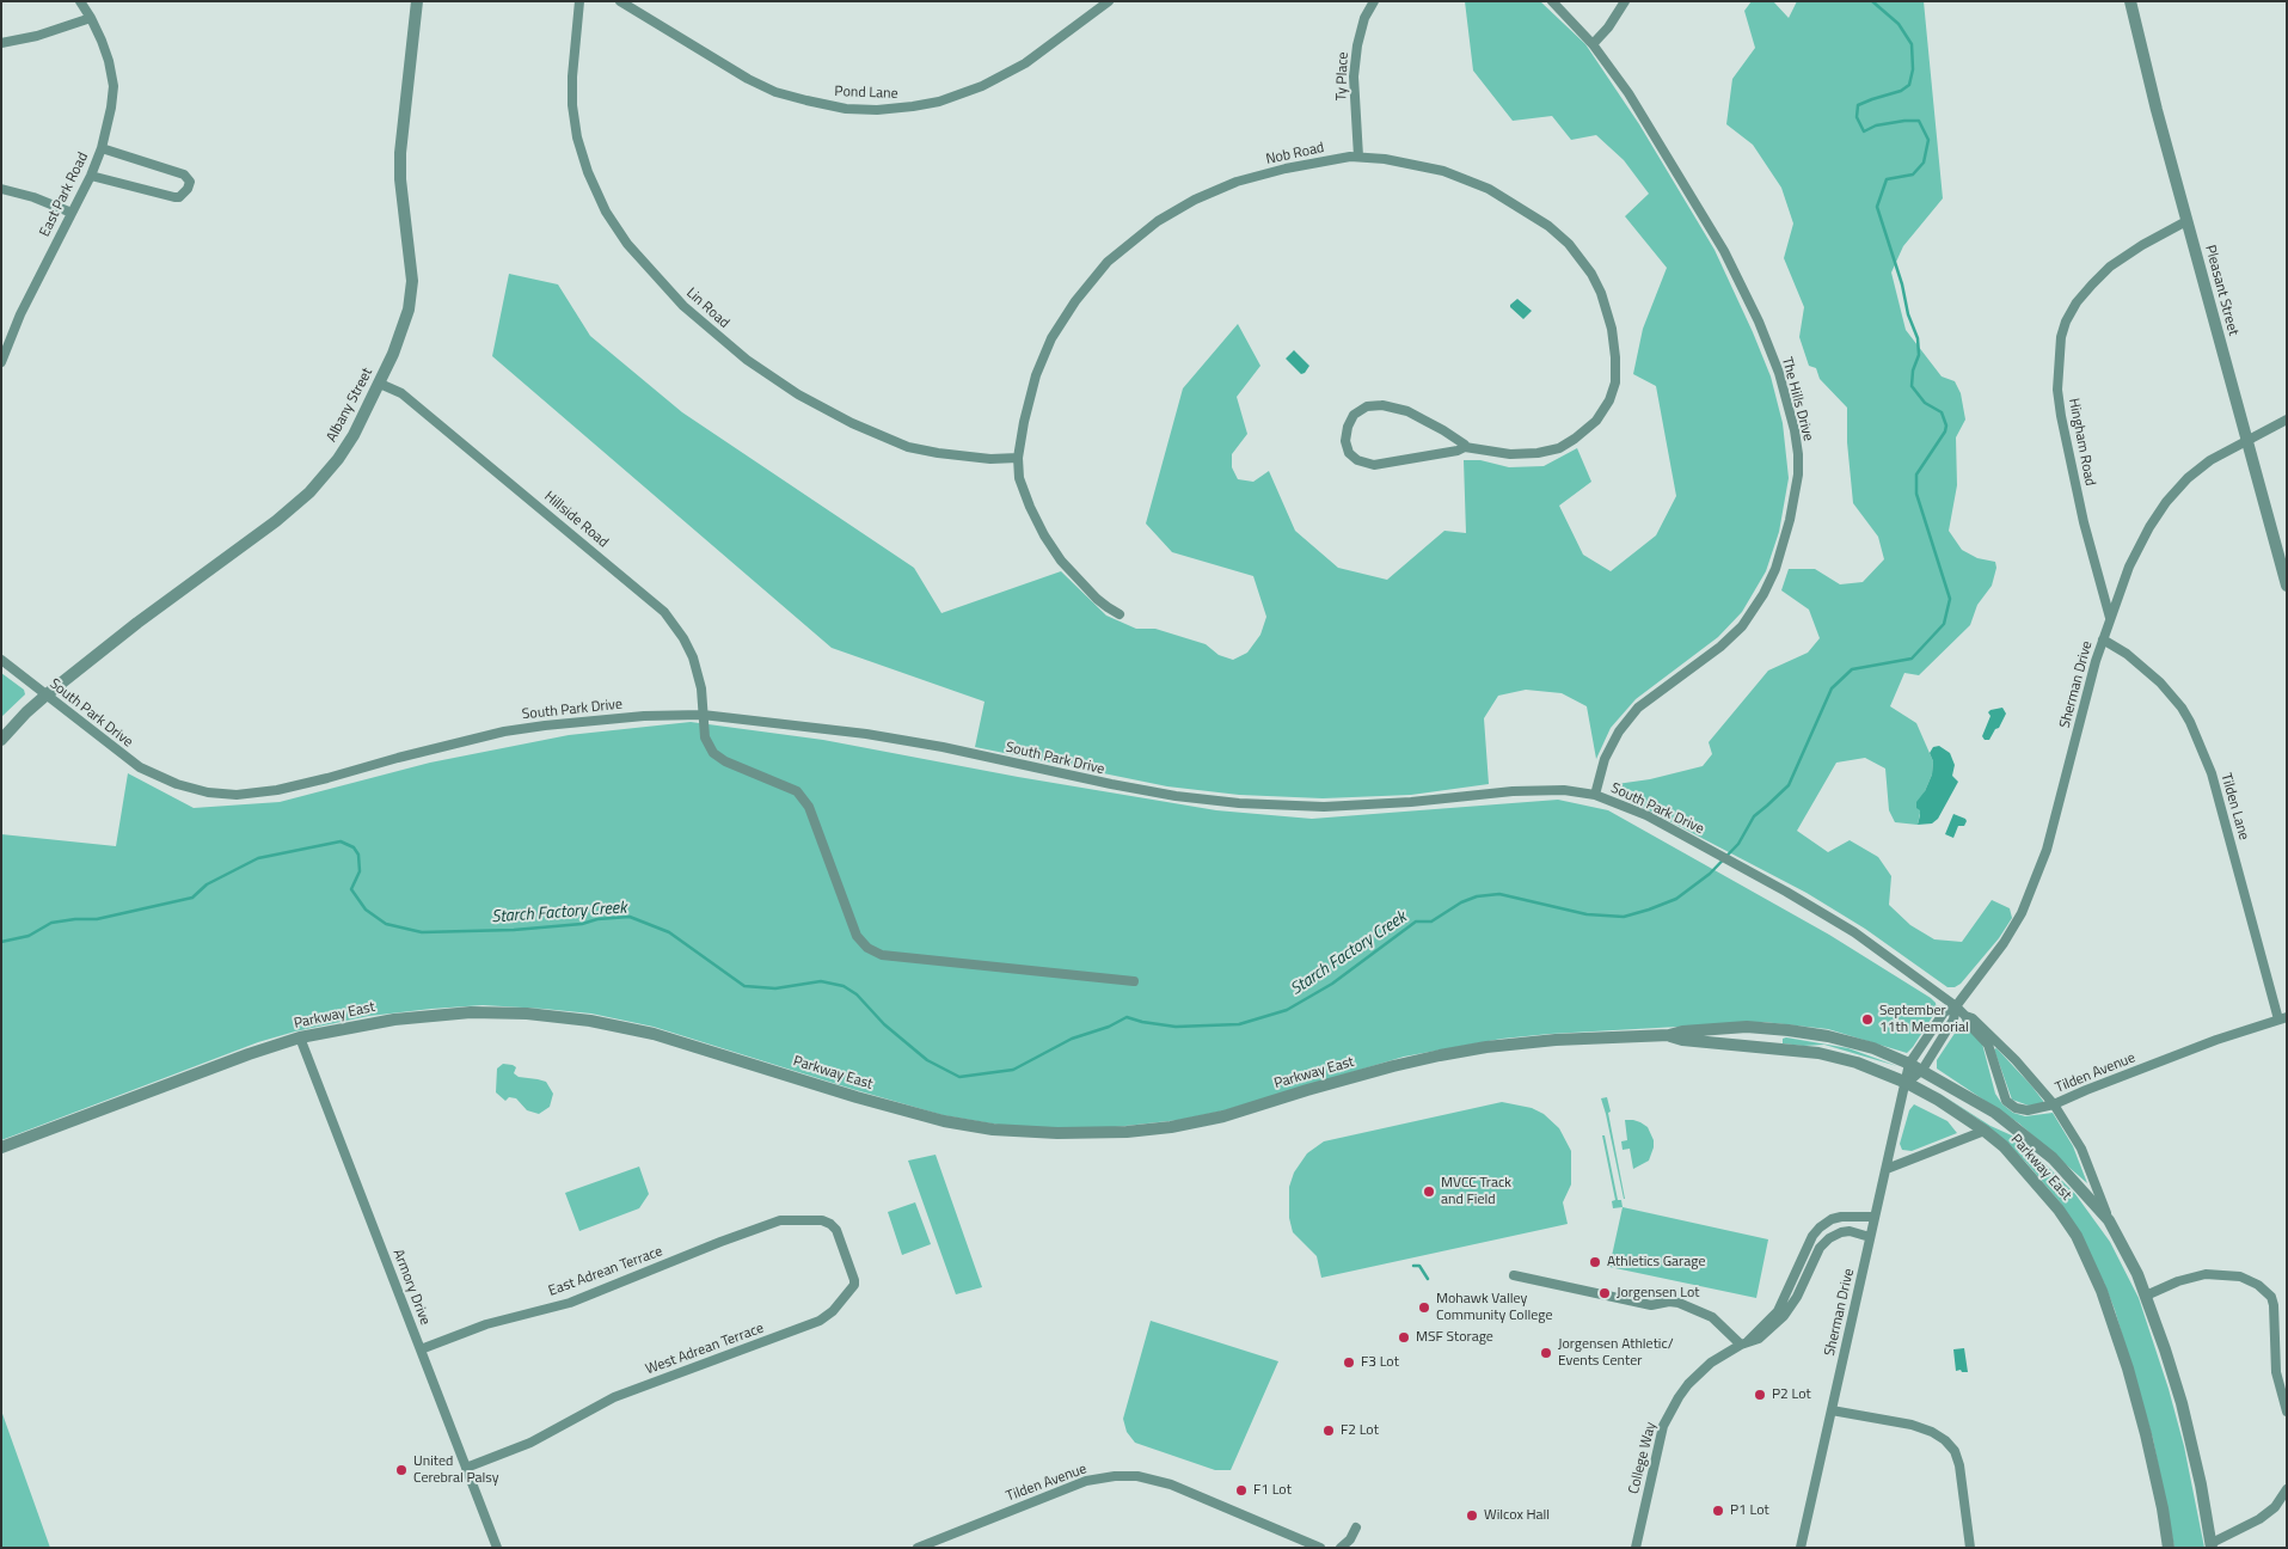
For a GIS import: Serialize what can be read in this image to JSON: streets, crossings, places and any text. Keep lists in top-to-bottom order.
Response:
{
  "streets": {
    "street": [
      "Ty Place",
      "Pond Lane",
      "Nob Road",
      "East Park Road",
      "Pleasant Street",
      "Lin Road",
      "The Hills Drive",
      "Albany Street",
      "Hingham Road",
      "Hillside Road",
      "Sherman Drive",
      "South Park Drive",
      "Tilden Lane",
      "Parkway East",
      "Tilden Avenue",
      "East Adrean Terrace",
      "Armory Drive",
      "West Adrean Terrace",
      "College Way"
    ]
  },
  "crossings": [
    ["Ty Place", "Nob Road"],
    ["Nob Road", "Lin Road"],
    ["Pleasant Street", "Hingham Road"],
    ["Pleasant Street", "Sherman Drive"],
    ["The Hills Drive", "South Park Drive"],
    ["Albany Street", "Hillside Road"],
    ["Albany Street", "South Park Drive"],
    ["Hingham Road", "Sherman Drive"],
    ["Hillside Road", "South Park Drive"],
    ["Sherman Drive", "South Park Drive"],
    ["Sherman Drive", "Tilden Lane"],
    ["Sherman Drive", "Parkway East"],
    ["Sherman Drive", "College Way"],
    ["South Park Drive", "Parkway East"],
    ["South Park Drive", "Tilden Avenue"],
    ["Tilden Lane", "Tilden Avenue"],
    ["Parkway East", "Tilden Avenue"],
    ["Parkway East", "Armory Drive"],
    ["East Adrean Terrace", "Armory Drive"],
    ["East Adrean Terrace", "West Adrean Terrace"],
    ["Armory Drive", "West Adrean Terrace"]
  ],
  "water": ["Starch Factory Creek"],
  "places": [
    "September 11th Memorial",
    "MVCC Track and Field",
    "Athletics Garage",
    "Jorgensen Lot",
    "Mohawk Valley Community College",
    "MSF Storage",
    "Jorgensen Athletic/ Events Center",
    "F3 Lot",
    "P2 Lot",
    "F2 Lot",
    "United Cerebral Palsy",
    "F1 Lot",
    "P1 Lot",
    "Wilcox Hall"
  ]
}
